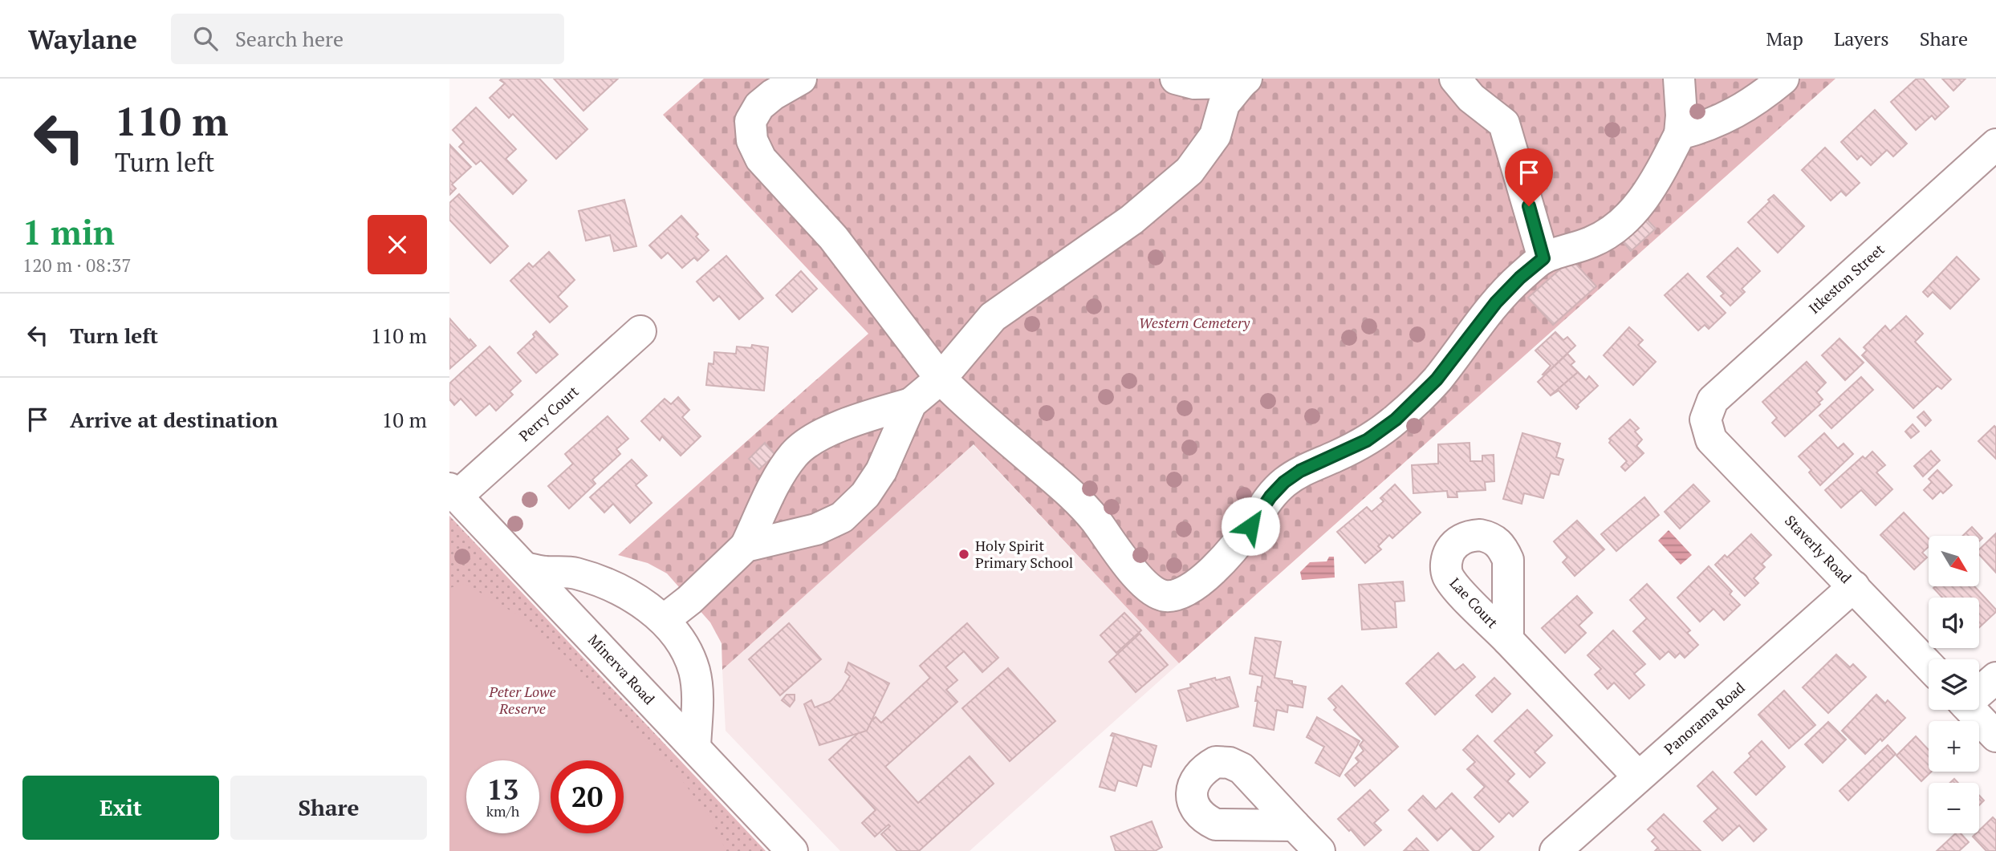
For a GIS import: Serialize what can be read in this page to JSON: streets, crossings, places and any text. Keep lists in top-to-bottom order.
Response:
{
  "streets": {
    "street": [
      "Itkeston Street",
      "Perry Court",
      "Staverly Road",
      "Lae Court",
      "Minerva Road",
      "Panorama Road"
    ]
  },
  "crossings": [
    ["Itkeston Street", "Staverly Road"],
    ["Perry Court", "Minerva Road"],
    ["Staverly Road", "Panorama Road"],
    ["Lae Court", "Panorama Road"]
  ],
  "parks": ["Western Cemetery", "Peter Lowe Reserve"],
  "places": ["Holy Spirit Primary School"],
  "north": "bottom right",
  "page": {
    "header": "Waylane",
    "search": "Search here",
    "nav": ["Map", "Layers", "Share"],
    "turn": ["110 m", "Turn left"],
    "heading": ["1 min", "120 m · 08:37"],
    "list": [
      {
        "name": "Turn left",
        "value": "110 m"
      },
      {
        "name": "Arrive at destination",
        "value": "10 m"
      }
    ],
    "map_buttons": ["+", "−"],
    "speed": "13 km/h",
    "limit": "20",
    "buttons": ["Exit", "Share"]
  }
}
